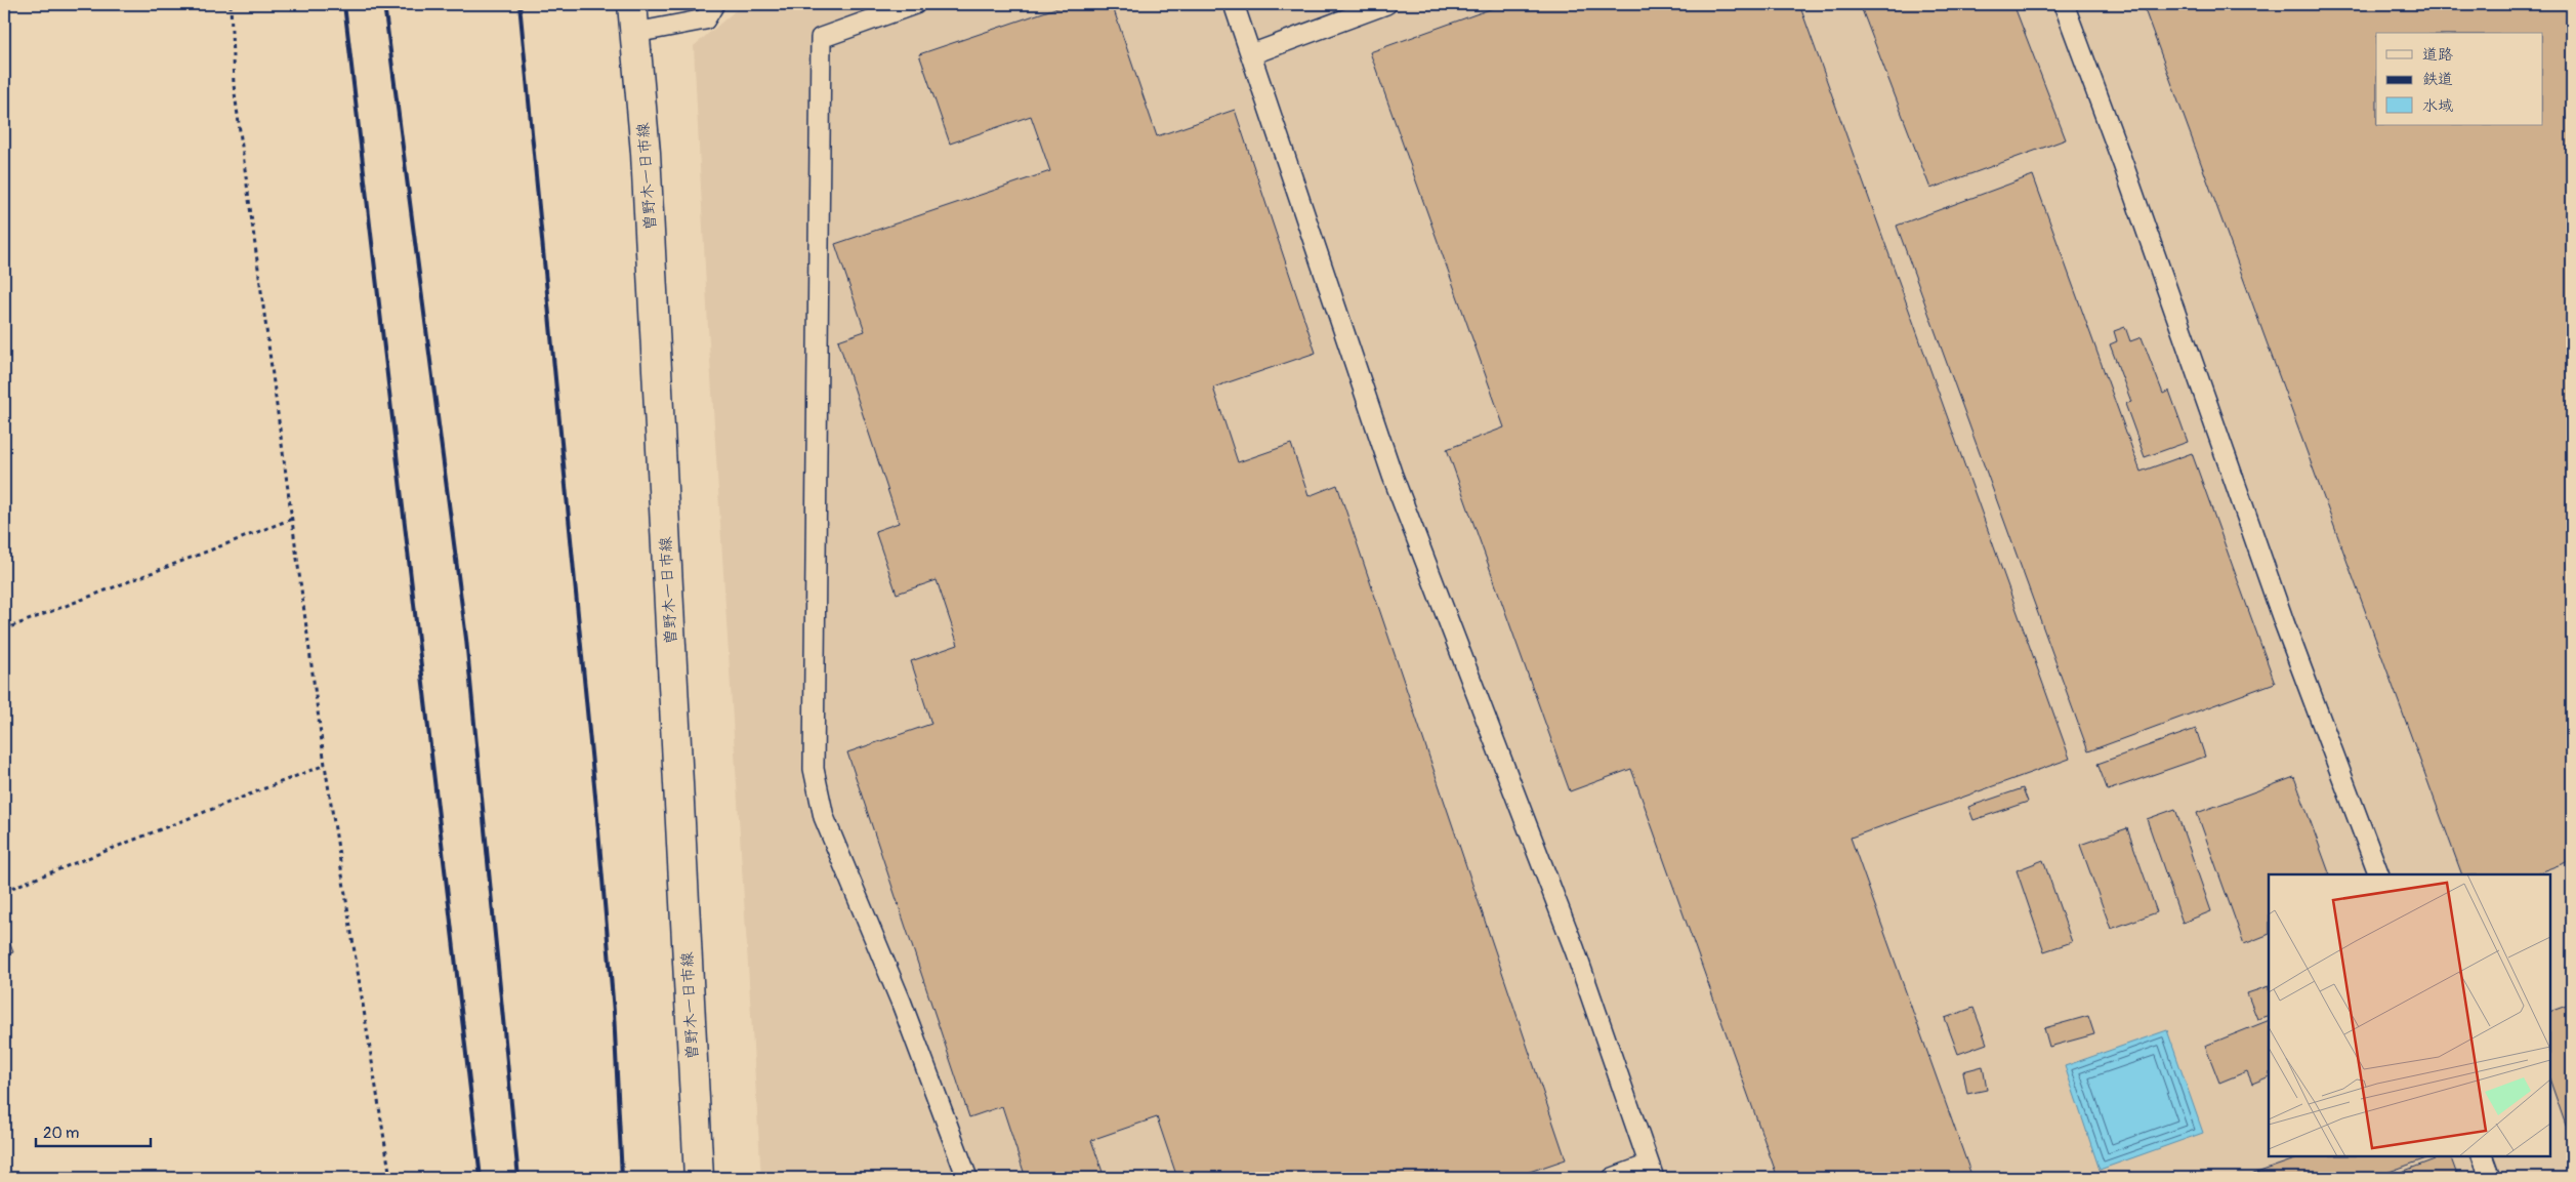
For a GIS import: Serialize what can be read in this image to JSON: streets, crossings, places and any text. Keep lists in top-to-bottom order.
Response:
{
  "streets": {
    "main road": ["曽野木一日市線"]
  },
  "legend": ["道路", "鉄道", "水域"],
  "scale_bar": "20 m"
}
